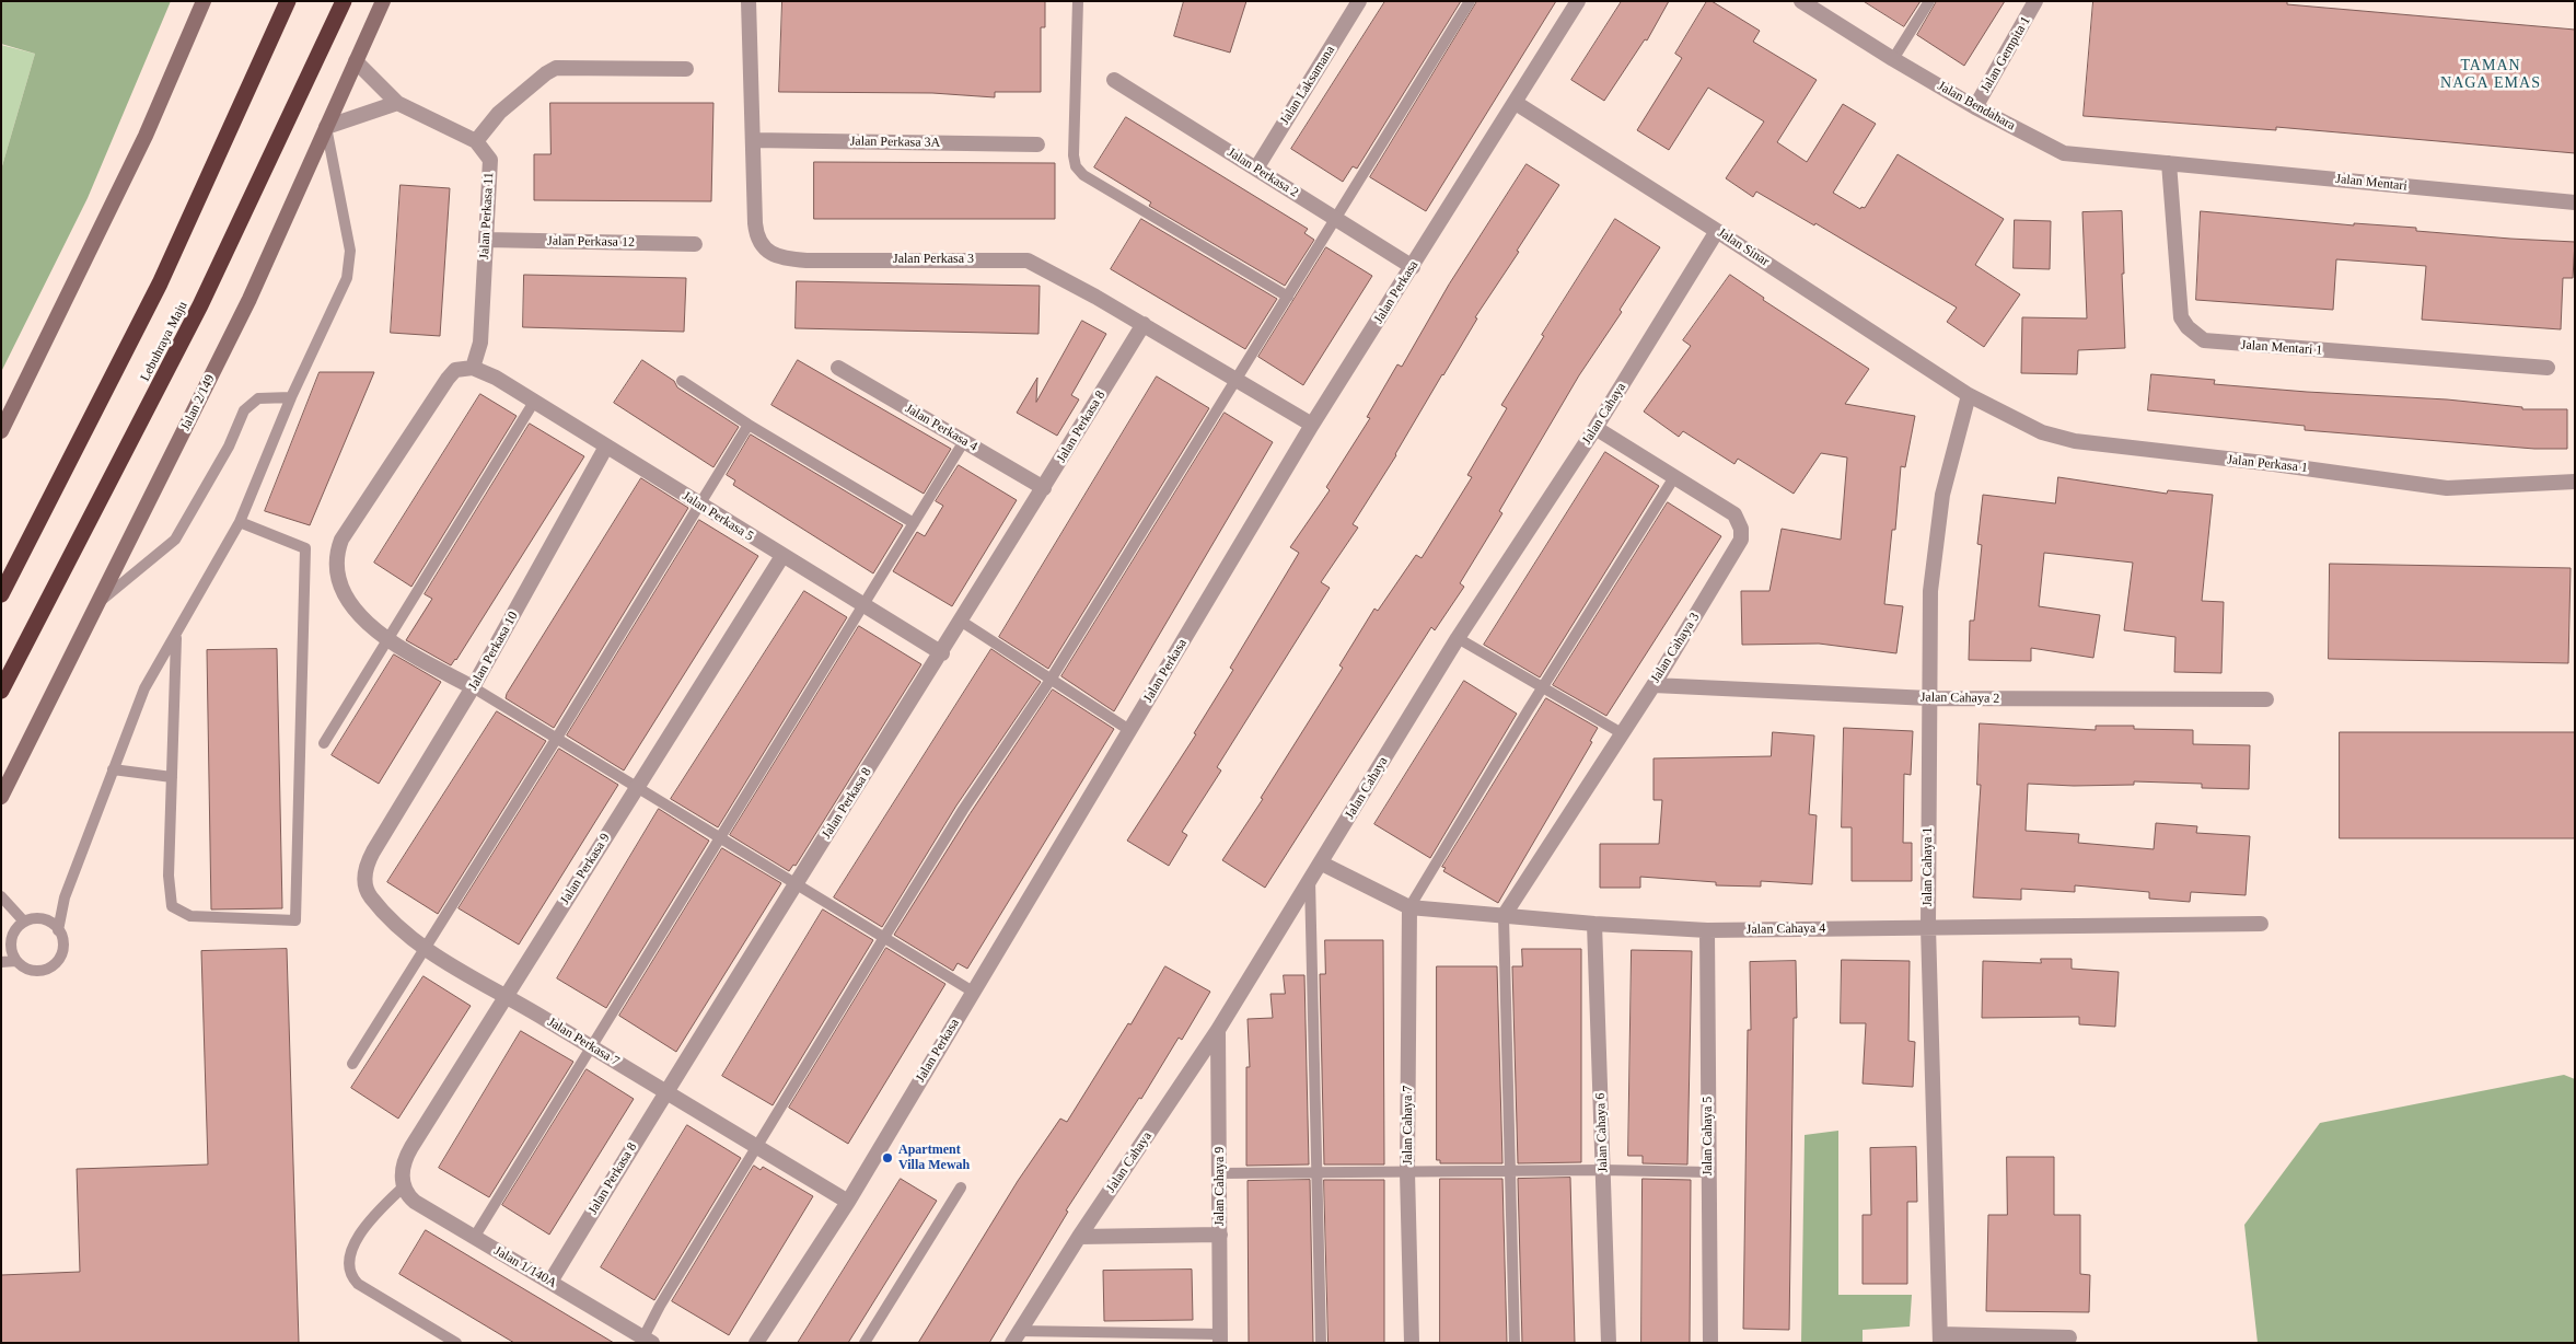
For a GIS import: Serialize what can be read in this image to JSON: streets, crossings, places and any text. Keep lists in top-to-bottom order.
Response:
{
  "streets": {
    "highway": ["Lebuhraya Maju"],
    "main road": ["Jalan 2/149"],
    "street": [
      "Jalan Gempita 1",
      "Jalan Laksamana",
      "Jalan Bendahara",
      "Jalan Perkasa 3A",
      "Jalan Perkasa 2",
      "Jalan Mentari",
      "Jalan Perkasa 11",
      "Jalan Perkasa 12",
      "Jalan Sinar",
      "Jalan Perkasa 3",
      "Jalan Perkasa",
      "Jalan Mentari 1",
      "Jalan Cahaya",
      "Jalan Perkasa 8",
      "Jalan Perkasa 4",
      "Jalan Perkasa 1",
      "Jalan Perkasa 5",
      "Jalan Cahaya 3",
      "Jalan Perkasa 10",
      "Jalan Cahaya 2",
      "Jalan Cahaya 1",
      "Jalan Perkasa 9",
      "Jalan Cahaya 4",
      "Jalan Perkasa 7",
      "Jalan Cahaya 7",
      "Jalan Cahaya 6",
      "Jalan Cahaya 5",
      "Jalan Cahaya 9",
      "Jalan 1/140A"
    ]
  },
  "crossings": [
    ["Jalan Gempita 1", "Jalan Bendahara"],
    ["Jalan Laksamana", "Jalan Perkasa 2"],
    ["Jalan Bendahara", "Jalan Mentari"],
    ["Jalan Bendahara", "Jalan Mentari 1"],
    ["Jalan Perkasa 3A", "Jalan Perkasa 3"],
    ["Jalan Perkasa 2", "Jalan Perkasa"],
    ["Jalan Mentari", "Jalan Mentari 1"],
    ["Jalan Perkasa 11", "Jalan Perkasa 12"],
    ["Jalan Perkasa 11", "Jalan Perkasa 5"],
    ["Jalan Sinar", "Jalan Perkasa"],
    ["Jalan Sinar", "Jalan Cahaya"],
    ["Jalan Sinar", "Jalan Perkasa 1"],
    ["Jalan Sinar", "Jalan Cahaya 1"],
    ["Jalan Perkasa 3", "Jalan Perkasa"],
    ["Jalan Perkasa 3", "Jalan Perkasa 8"],
    ["Jalan Perkasa", "Jalan Perkasa 7"],
    ["Jalan Cahaya", "Jalan Cahaya 3"],
    ["Jalan Cahaya", "Jalan Cahaya 4"],
    ["Jalan Cahaya", "Jalan Cahaya 9"],
    ["Jalan Perkasa 8", "Jalan Perkasa 4"],
    ["Jalan Perkasa 8", "Jalan Perkasa 5"],
    ["Jalan Perkasa 8", "Jalan Perkasa 7"],
    ["Jalan Perkasa 8", "Jalan 1/140A"],
    ["Jalan Perkasa 1", "Jalan Cahaya 1"],
    ["Jalan Perkasa 5", "Jalan Perkasa 10"],
    ["Jalan Perkasa 5", "Jalan Perkasa 9"],
    ["Jalan Cahaya 3", "Jalan Cahaya 2"],
    ["Jalan Cahaya 3", "Jalan Cahaya 4"],
    ["Jalan Perkasa 10", "Jalan Perkasa 7"],
    ["Jalan Cahaya 2", "Jalan Cahaya 1"],
    ["Jalan Cahaya 1", "Jalan Cahaya 4"],
    ["Jalan Perkasa 9", "Jalan Perkasa 7"],
    ["Jalan Perkasa 9", "Jalan 1/140A"],
    ["Jalan Cahaya 4", "Jalan Cahaya 7"],
    ["Jalan Cahaya 4", "Jalan Cahaya 6"],
    ["Jalan Cahaya 4", "Jalan Cahaya 5"]
  ],
  "districts": ["TAMAN NAGA EMAS"],
  "places": ["Apartment Villa Mewah"]
}
